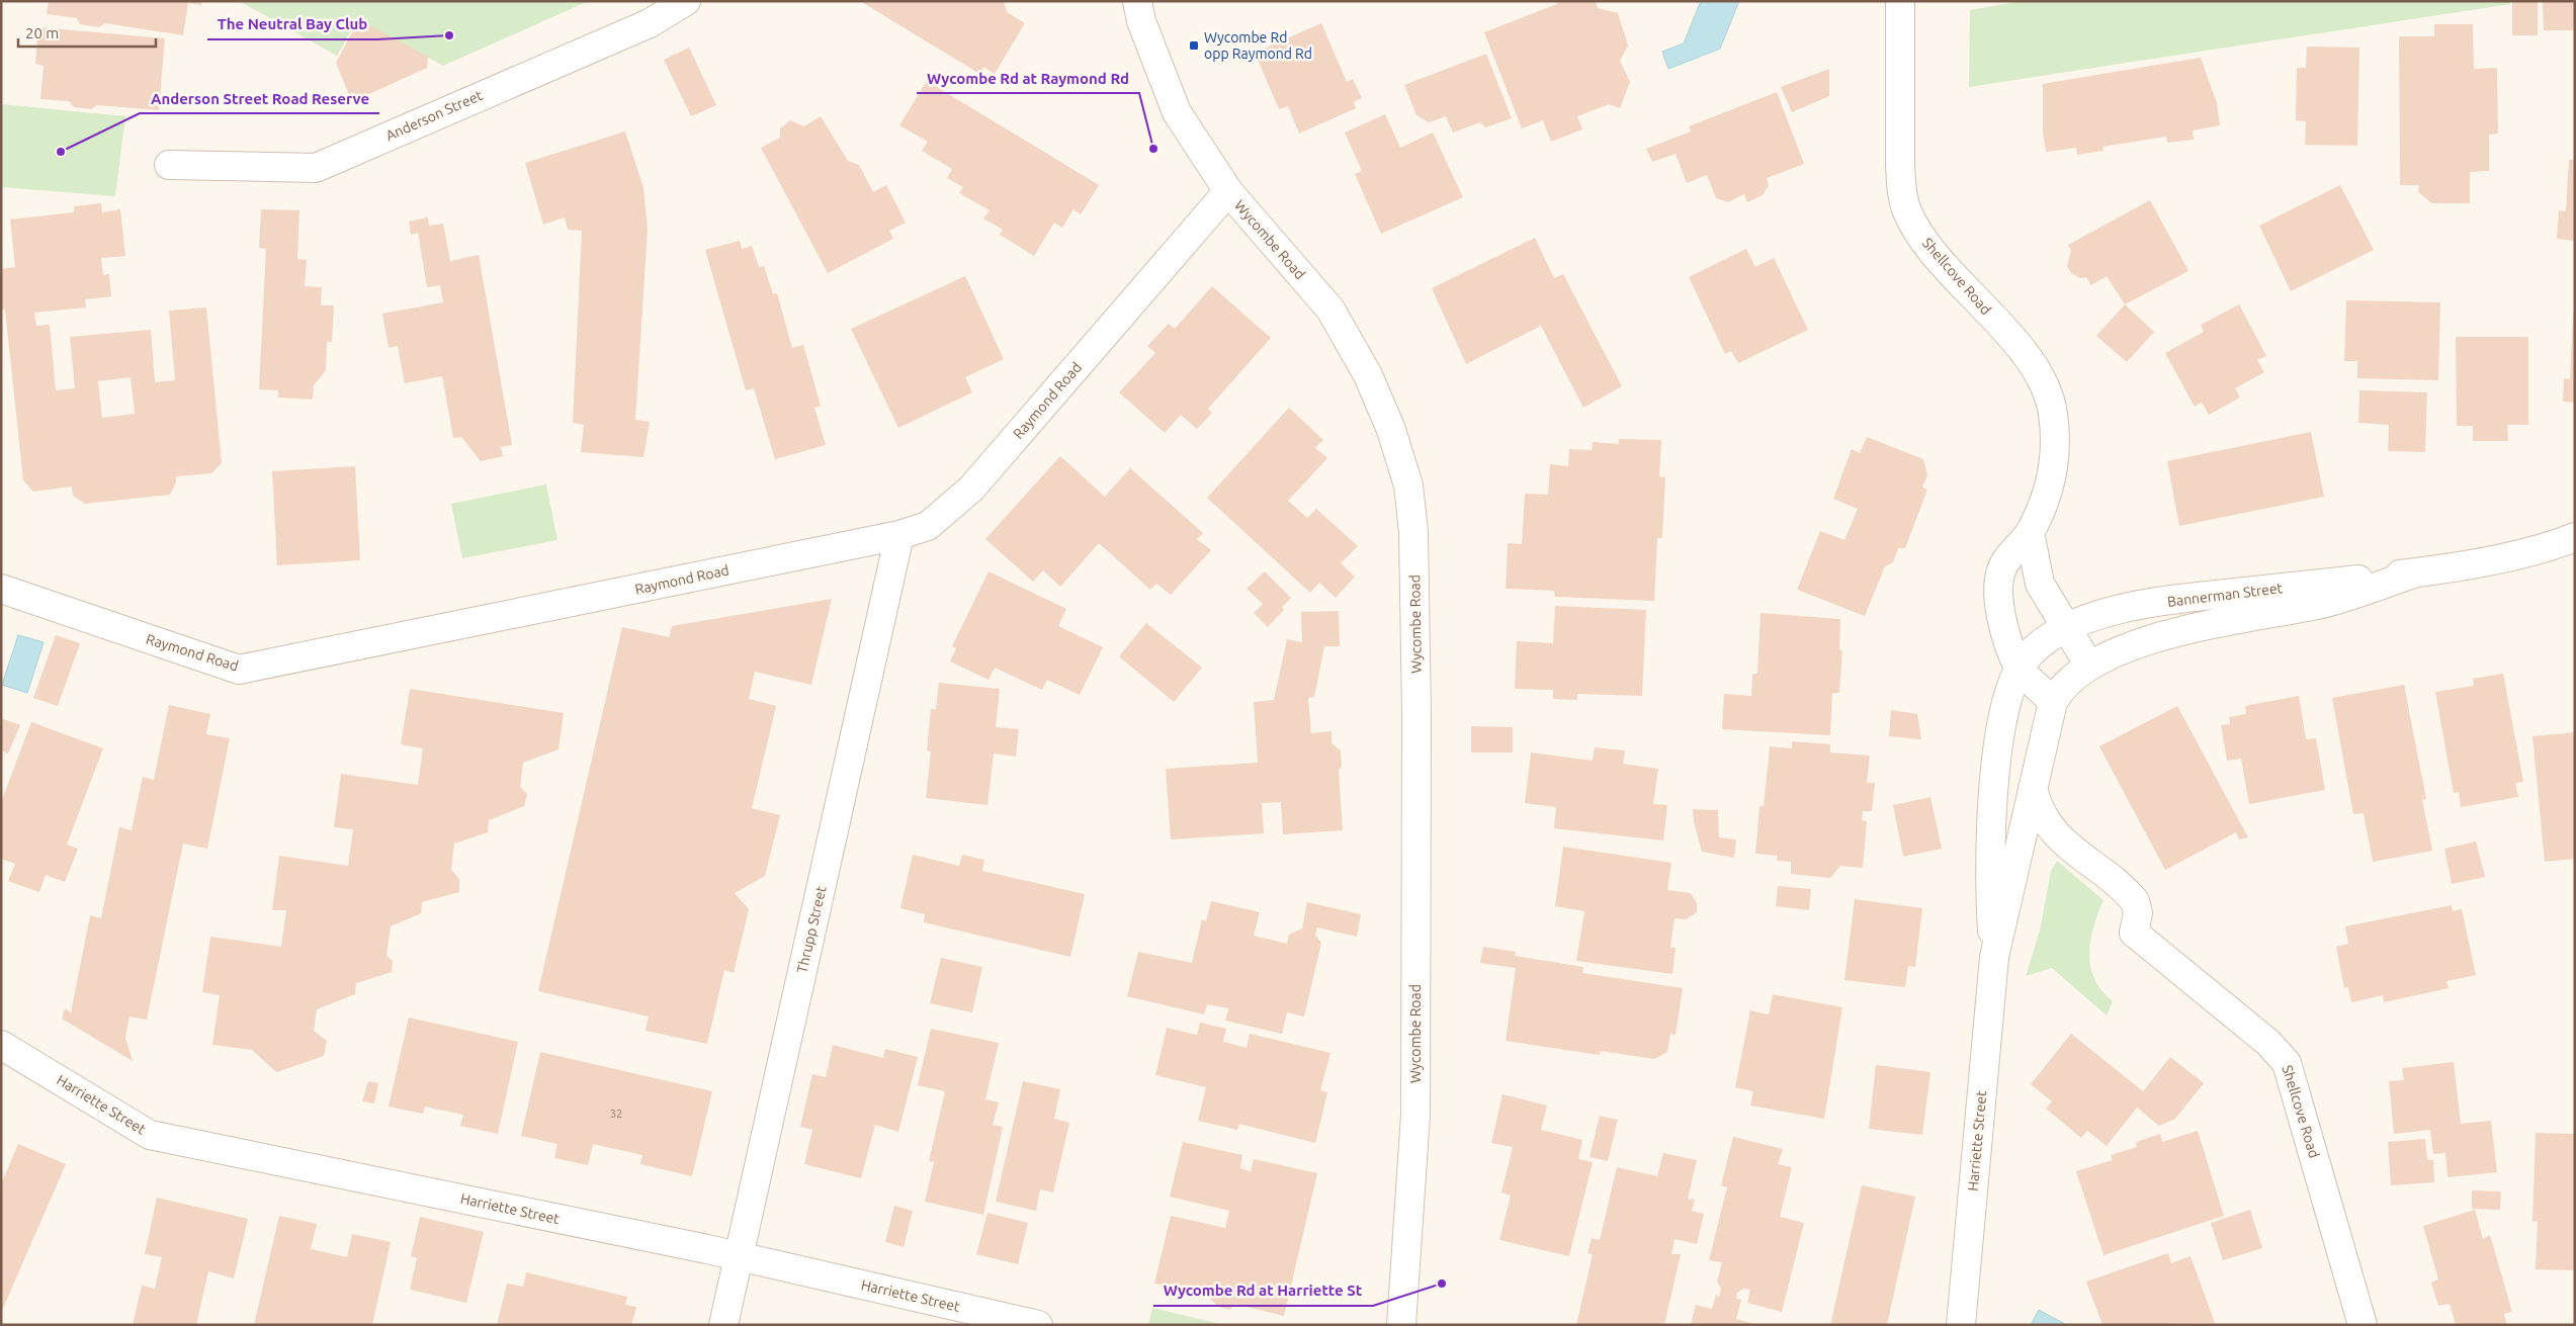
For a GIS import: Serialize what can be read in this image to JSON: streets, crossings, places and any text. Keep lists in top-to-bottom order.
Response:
{
  "streets": {
    "street": [
      "Anderson Street",
      "Wycombe Road",
      "Shellcove Road",
      "Raymond Road",
      "Bannerman Street",
      "Thrupp Street",
      "Harriette Street"
    ]
  },
  "crossings": [
    ["Wycombe Road", "Raymond Road"],
    ["Shellcove Road", "Harriette Street"],
    ["Raymond Road", "Thrupp Street"],
    ["Bannerman Street", "Harriette Street"],
    ["Thrupp Street", "Harriette Street"]
  ],
  "places": {
    "other": [
      "The Neutral Bay Club",
      "Wycombe Rd at Raymond Rd",
      "Anderson Street Road Reserve",
      "Wycombe Rd at Harriette St"
    ],
    "transit": ["Wycombe Rd opp Raymond Rd"]
  },
  "house_numbers": ["32"],
  "scale_bar": "20 m"
}
